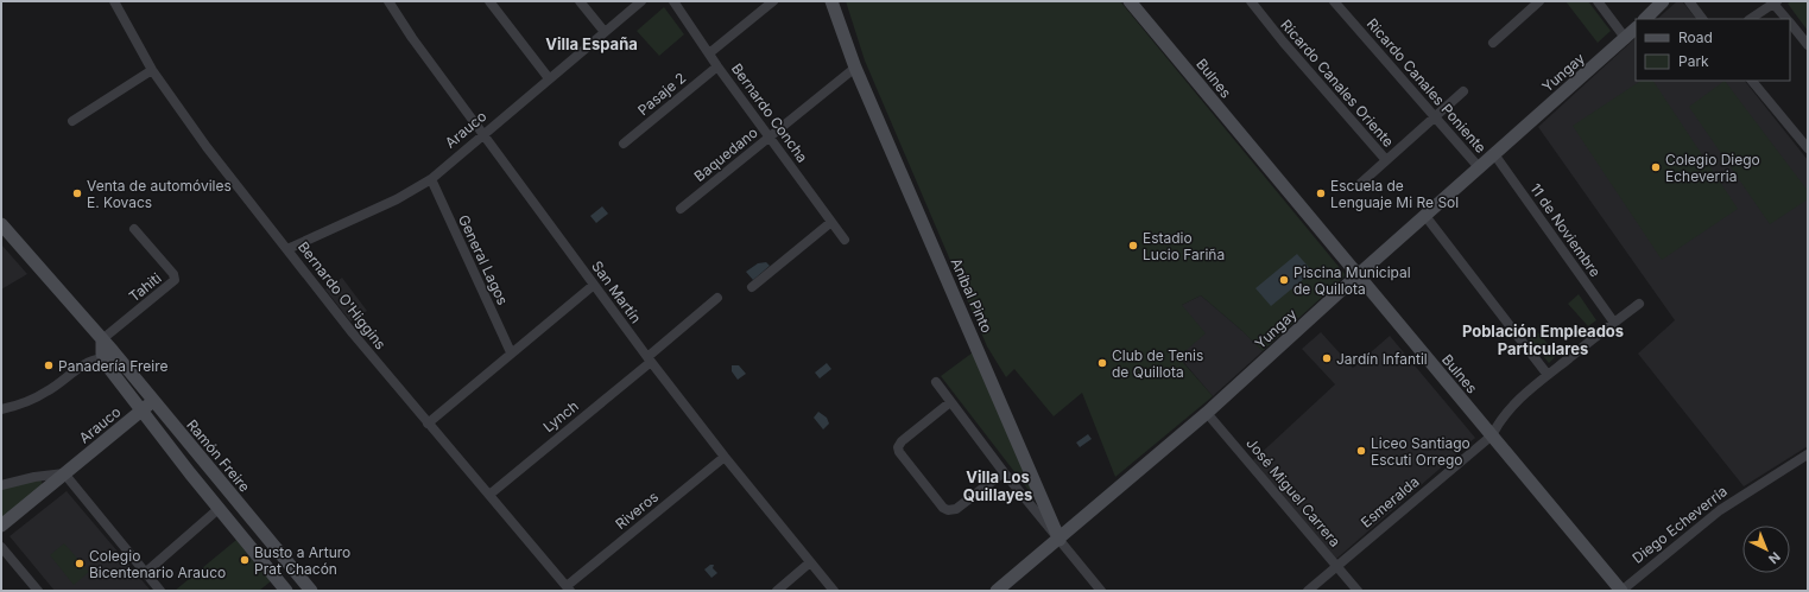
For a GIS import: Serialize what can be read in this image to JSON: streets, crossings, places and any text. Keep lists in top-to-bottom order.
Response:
{
  "streets": {
    "street": [
      "Yungay",
      "Bulnes",
      "Ricardo Canales Oriente",
      "Ricardo Canales Poniente",
      "Pasaje 2",
      "Bernardo Concha",
      "Arauco",
      "Baquedano",
      "11 de Noviembre",
      "General Lagos",
      "Tahiti",
      "San Martín",
      "Bernardo O'Higgins",
      "Aníbal Pinto",
      "Lynch",
      "Ramón Freire",
      "José Miguel Carrera",
      "Esmeralda",
      "Riveros",
      "Diego Echeverría"
    ]
  },
  "crossings": [
    ["Yungay", "Bulnes"],
    ["Yungay", "Ricardo Canales Poniente"],
    ["Yungay", "11 de Noviembre"],
    ["Yungay", "Aníbal Pinto"],
    ["Yungay", "José Miguel Carrera"],
    ["Bulnes", "Esmeralda"],
    ["Bulnes", "Diego Echeverría"],
    ["Ricardo Canales Oriente", "Ricardo Canales Poniente"],
    ["Pasaje 2", "Bernardo Concha"],
    ["Bernardo Concha", "Baquedano"],
    ["Arauco", "General Lagos"],
    ["Arauco", "San Martín"],
    ["Arauco", "Bernardo O'Higgins"],
    ["Arauco", "Ramón Freire"],
    ["Baquedano", "Aníbal Pinto"],
    ["11 de Noviembre", "Esmeralda"],
    ["Tahiti", "Ramón Freire"],
    ["San Martín", "Lynch"],
    ["San Martín", "Riveros"],
    ["Bernardo O'Higgins", "Lynch"],
    ["Bernardo O'Higgins", "Riveros"],
    ["José Miguel Carrera", "Esmeralda"]
  ],
  "districts": ["Villa España", "Población Empleados Particulares", "Villa Los Quillayes"],
  "places": [
    "Colegio Diego Echeverria",
    "Venta de automóviles E. Kovacs",
    "Escuela de Lenguaje Mi Re Sol",
    "Estadio Lucio Fariña",
    "Piscina Municipal de Quillota",
    "Jardín Infantil",
    "Club de Tenis de Quillota",
    "Panadería Freire",
    "Liceo Santiago Escuti Orrego",
    "Busto a Arturo Prat Chacón",
    "Colegio Bicentenario Arauco"
  ],
  "legend": ["Road", "Park"],
  "north": "bottom right"
}
